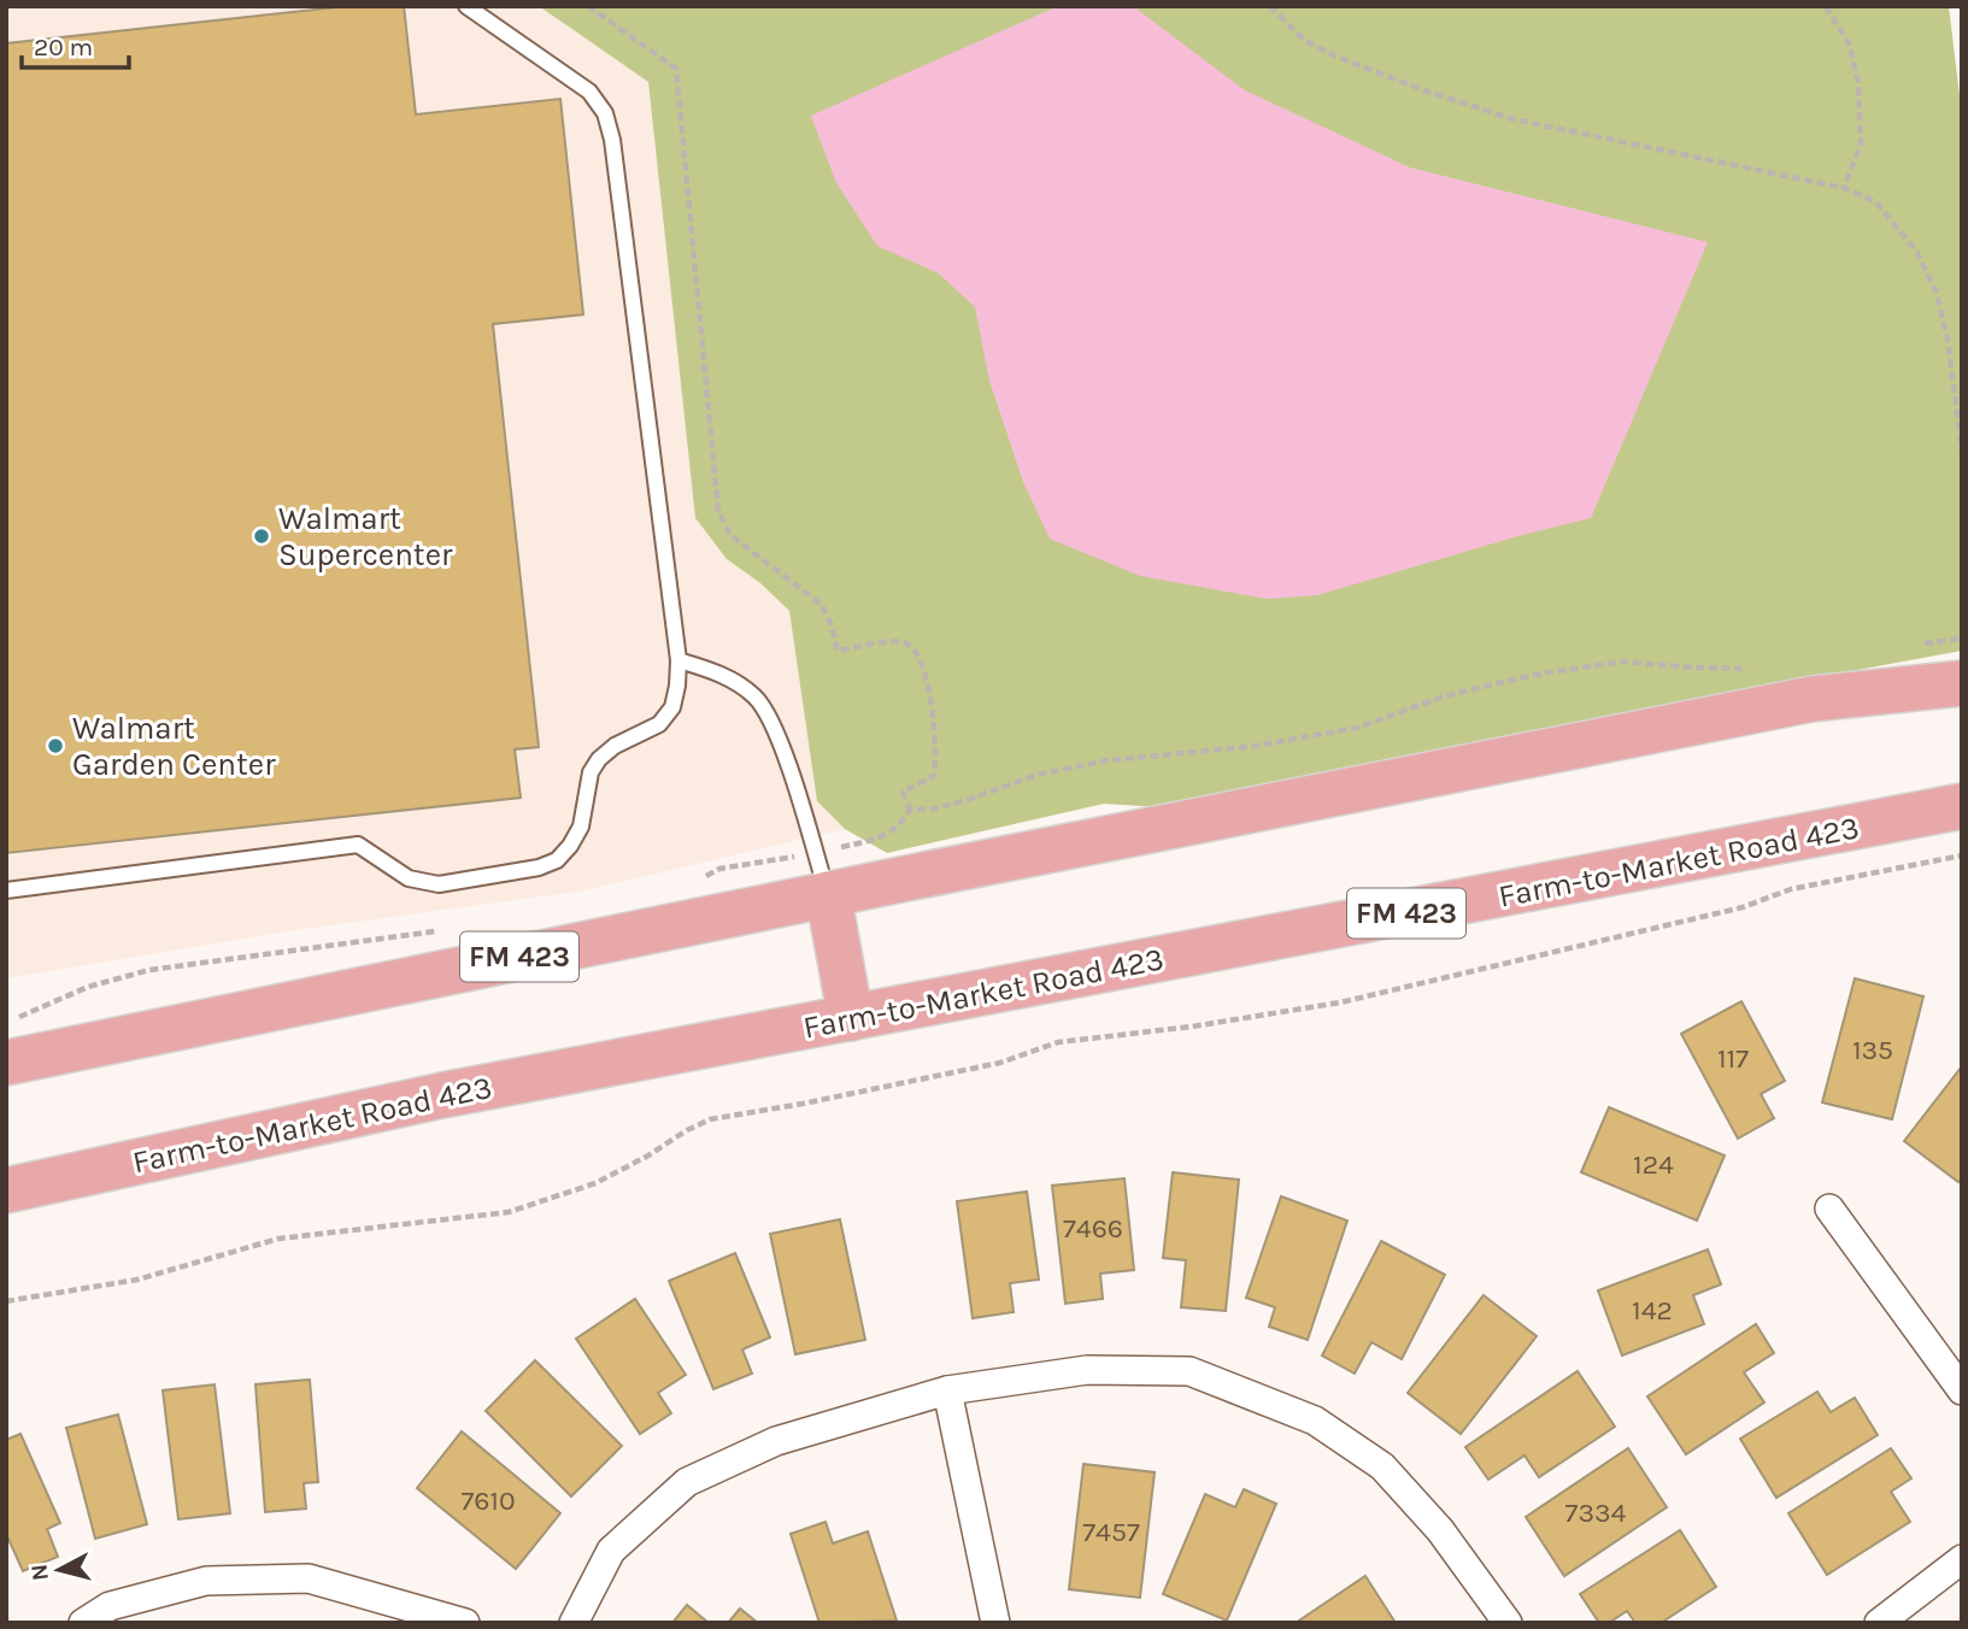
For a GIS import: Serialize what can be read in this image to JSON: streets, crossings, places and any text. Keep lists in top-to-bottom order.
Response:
{
  "streets": {
    "main road": ["Farm-to-Market Road 423", "FM 423"]
  },
  "places": ["Walmart Supercenter", "Walmart Garden Center"],
  "house_numbers": [
    "135",
    "117",
    "124",
    "7466",
    "142",
    "7610",
    "7334",
    "7457"
  ],
  "scale_bar": "20 m",
  "north": "left"
}
